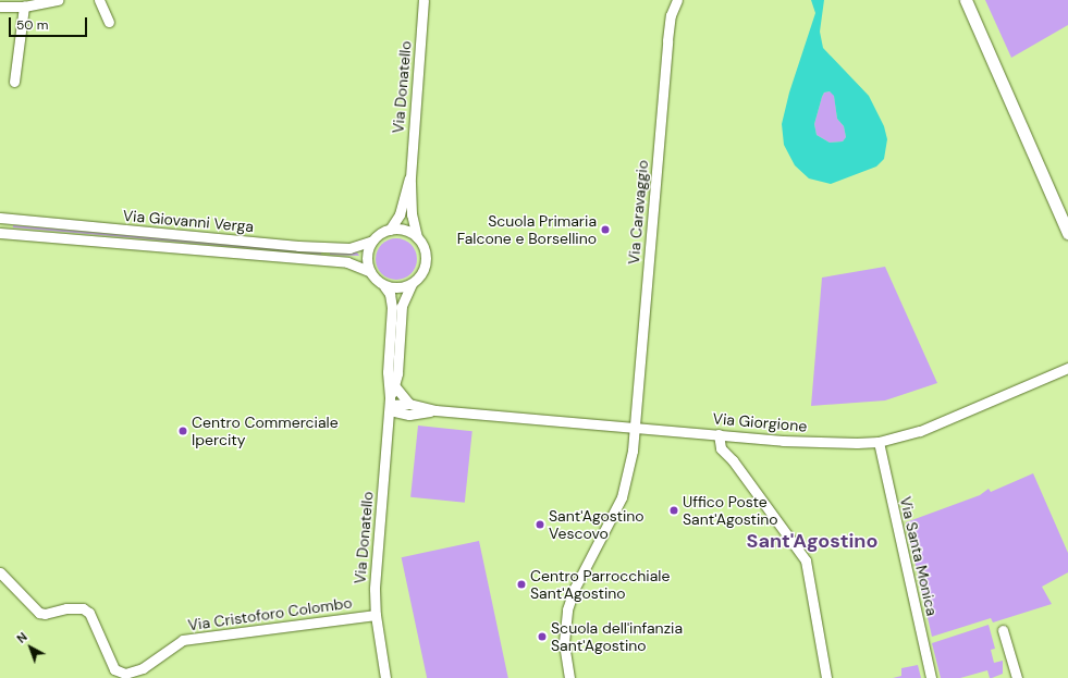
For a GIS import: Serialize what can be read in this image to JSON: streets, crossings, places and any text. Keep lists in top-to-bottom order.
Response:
{
  "streets": {
    "street": [
      "Via Donatello",
      "Via Caravaggio",
      "Via Giovanni Verga",
      "Via Giorgione",
      "Via Santa Monica",
      "Via Cristoforo Colombo"
    ]
  },
  "crossings": [
    ["Via Donatello", "Via Giovanni Verga"],
    ["Via Donatello", "Via Giorgione"],
    ["Via Donatello", "Via Cristoforo Colombo"],
    ["Via Caravaggio", "Via Giorgione"],
    ["Via Giorgione", "Via Santa Monica"]
  ],
  "districts": ["Sant'Agostino"],
  "places": [
    "Scuola Primaria Falcone e Borsellino",
    "Centro Commerciale Ipercity",
    "Uffico Poste Sant'Agostino",
    "Sant'Agostino Vescovo",
    "Centro Parrocchiale Sant'Agostino",
    "Scuola dell'infanzia Sant'Agostino"
  ],
  "scale_bar": "50 m",
  "north": "top left"
}
